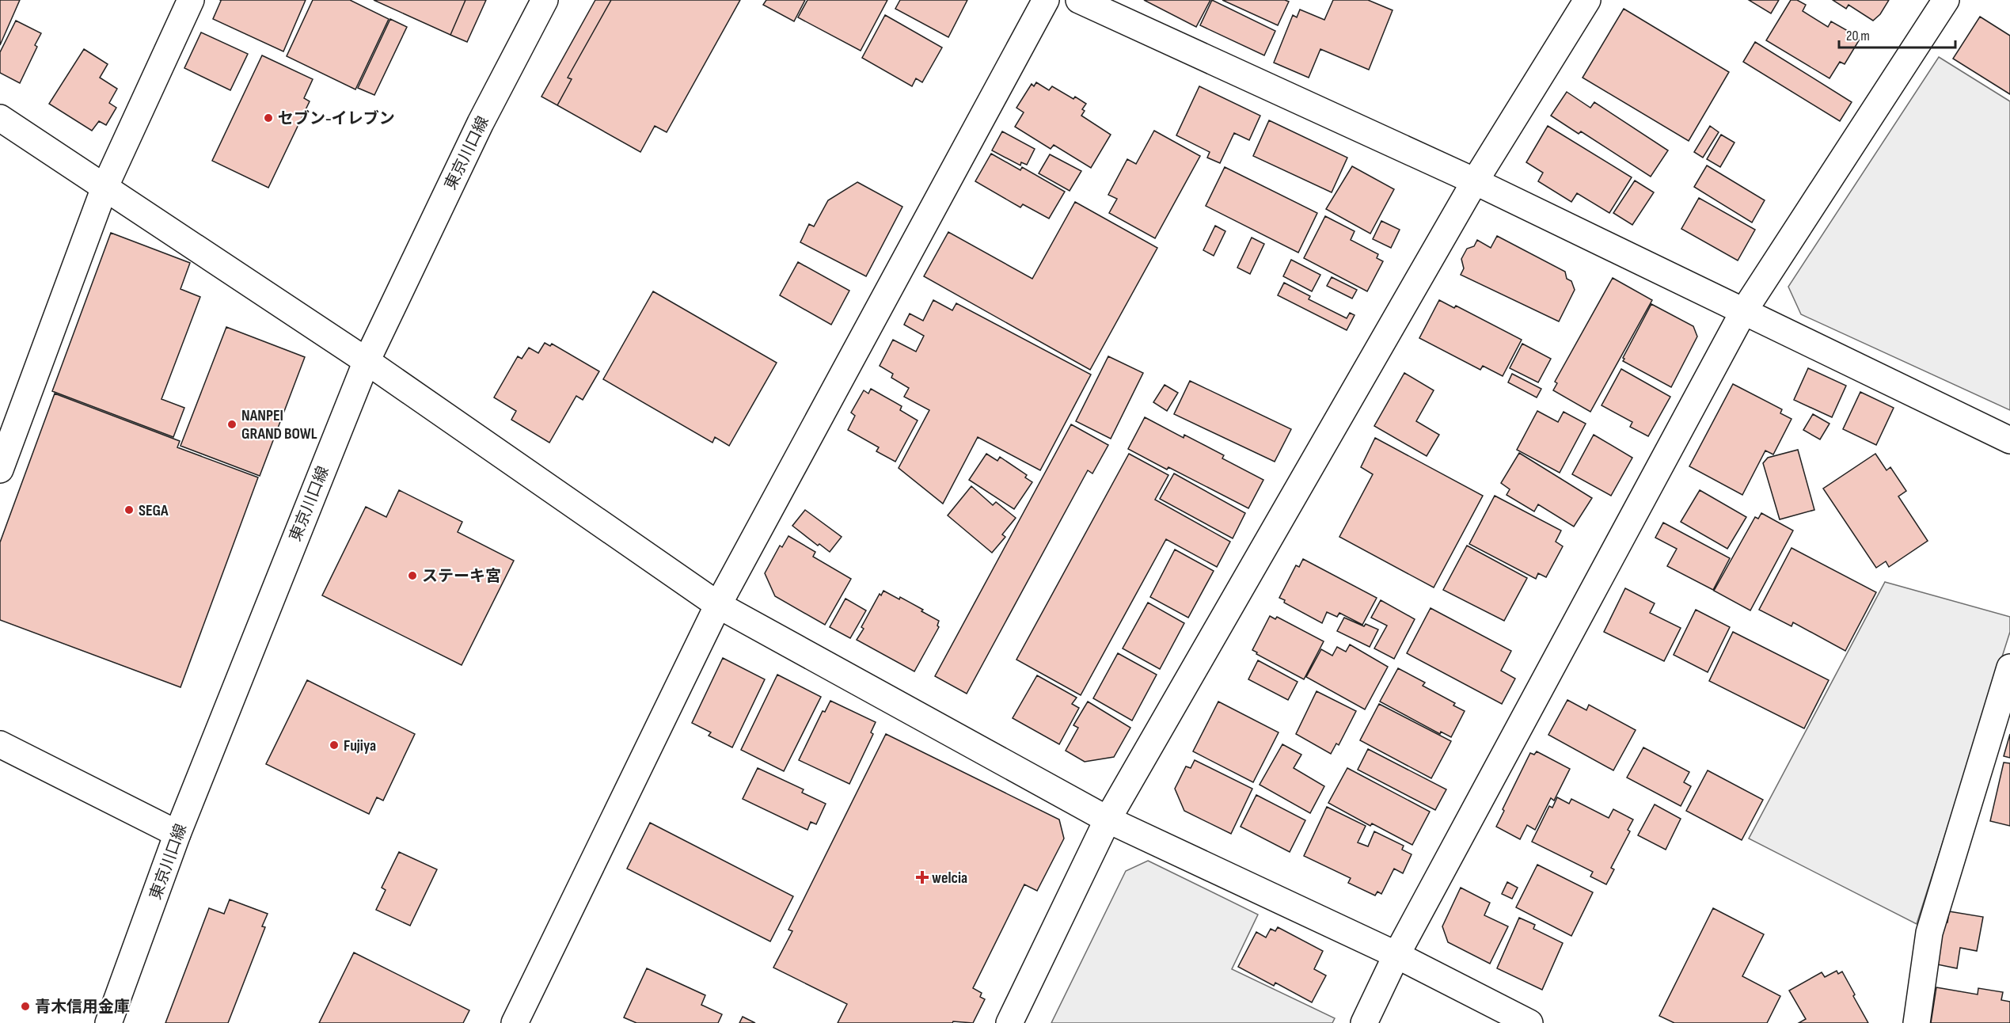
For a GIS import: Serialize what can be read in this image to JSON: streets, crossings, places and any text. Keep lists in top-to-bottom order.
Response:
{
  "streets": {
    "street": ["東京川口線"]
  },
  "places": {
    "other": [
      "セブン-イレブン",
      "NANPEI GRAND BOWL",
      "SEGA",
      "ステーキ宮",
      "Fujiya",
      "青木信用金庫"
    ],
    "health": ["welcia"]
  },
  "scale_bar": "20 m"
}
